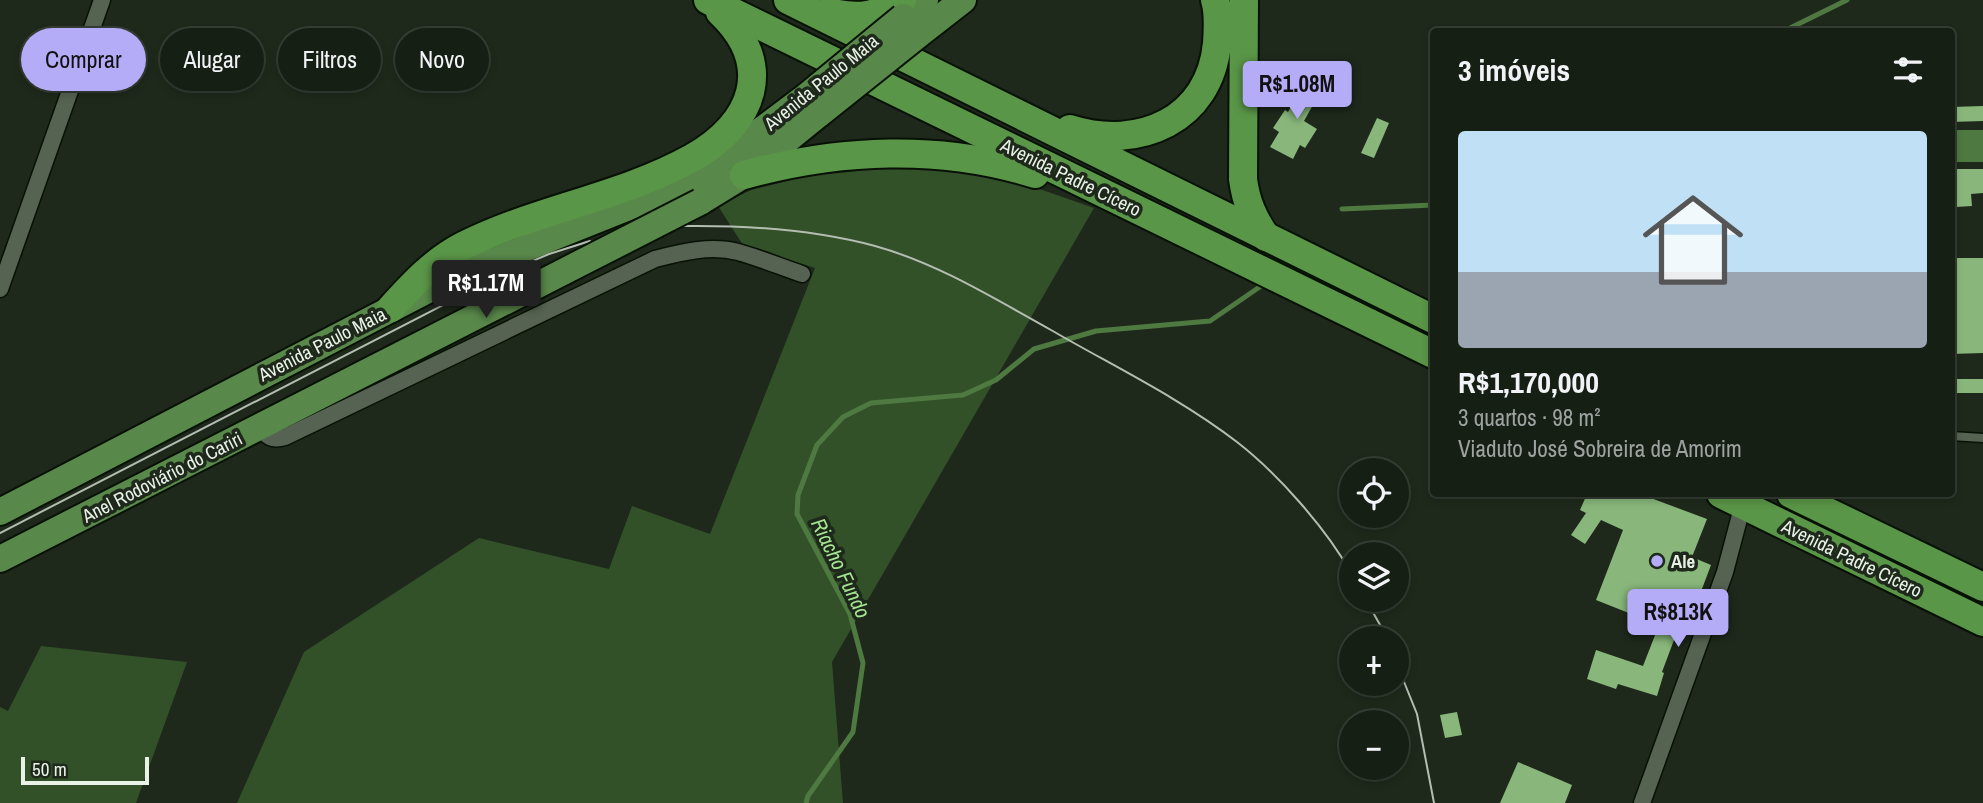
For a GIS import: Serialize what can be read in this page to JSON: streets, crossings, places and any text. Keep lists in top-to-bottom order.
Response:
{
  "streets": {
    "highway": ["Avenida Padre Cícero"],
    "main road": ["Avenida Paulo Maia", "Anel Rodoviário do Cariri"]
  },
  "crossings": [
    ["Avenida Paulo Maia", "Anel Rodoviário do Cariri"]
  ],
  "water": ["Riacho Fundo"],
  "places": ["Ale"],
  "scale_bar": "50 m",
  "page": {
    "chip": [
      "Comprar",
      "Alugar",
      "Filtros",
      "Novo"
    ],
    "heading": "3 imóveis",
    "price": ["R$1.08M", "R$1.17M", "R$813K"],
    "list": [
      {
        "name": "R$1,170,000",
        "note": "3 quartos · 98 m² · Viaduto José Sobreira de Amorim"
      }
    ],
    "map_buttons": ["+", "−"],
    "scale": "50 m"
  }
}
